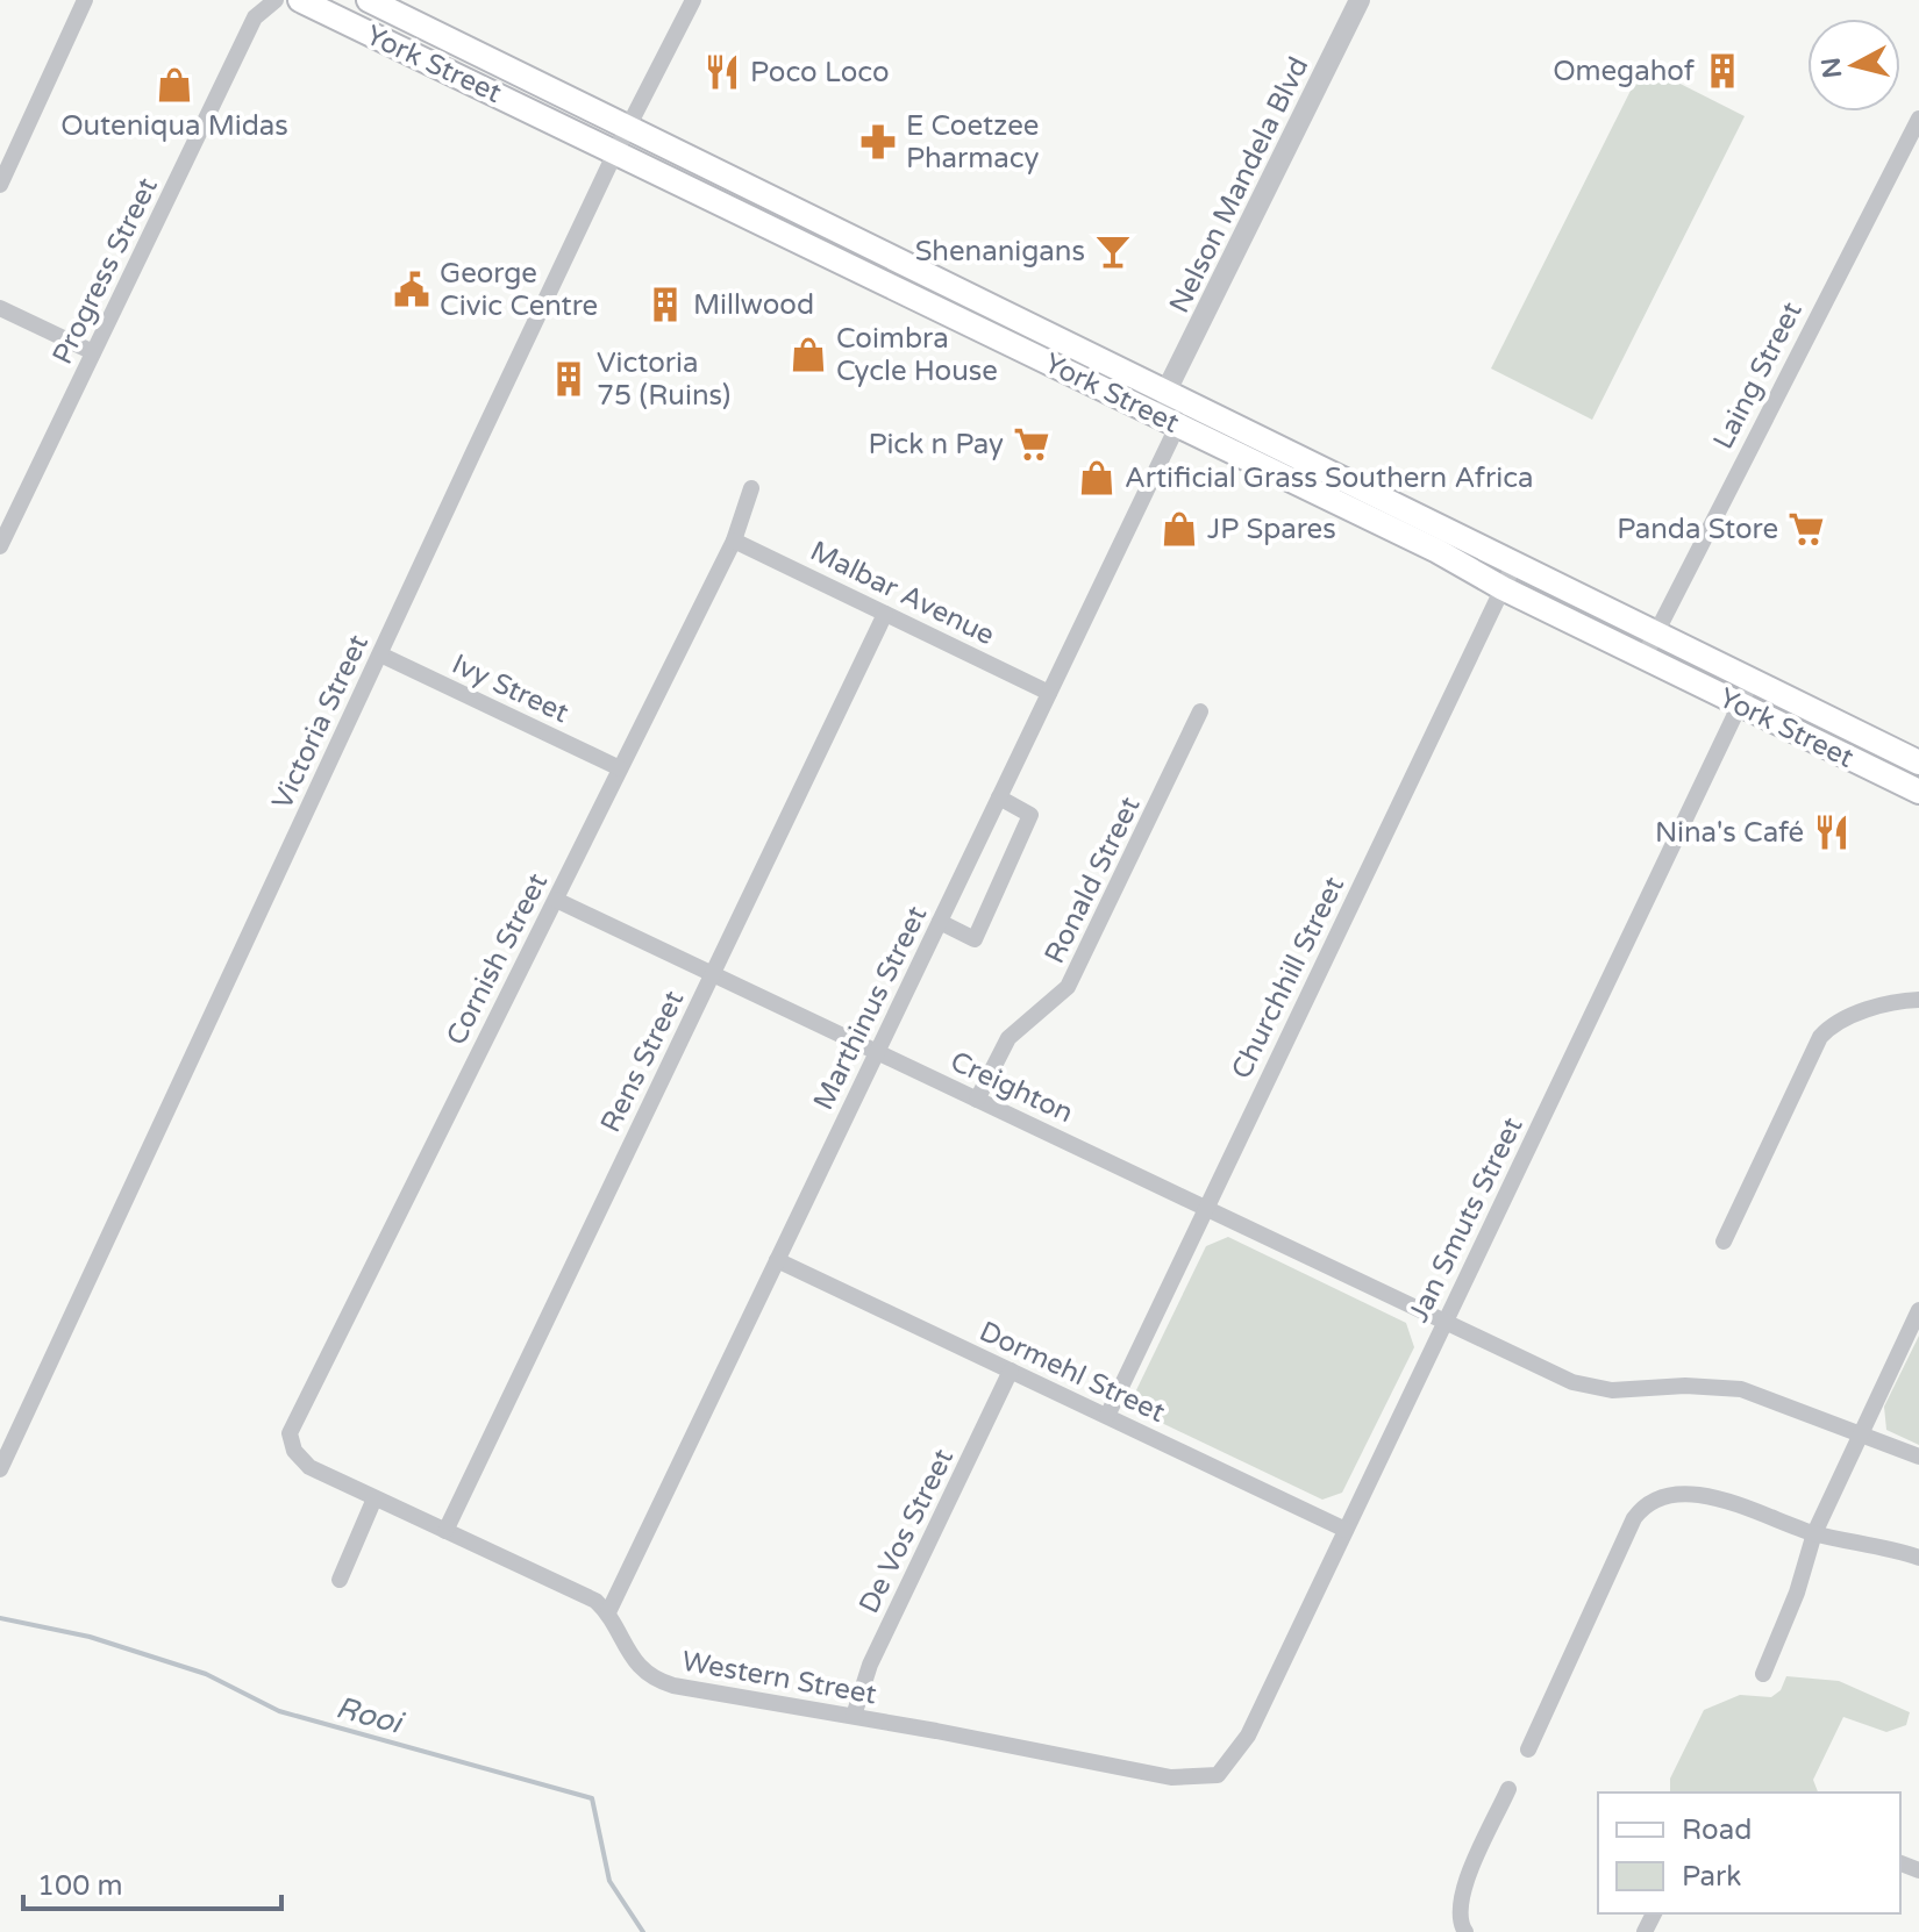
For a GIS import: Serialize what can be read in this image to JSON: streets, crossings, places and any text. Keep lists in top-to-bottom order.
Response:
{
  "streets": {
    "main road": ["York Street"],
    "street": [
      "Nelson Mandela Blvd",
      "Progress Street",
      "Laing Street",
      "Malbar Avenue",
      "Ivy Street",
      "Victoria Street",
      "Ronald Street",
      "Cornish Street",
      "Churchhill Street",
      "Marthinus Street",
      "Rens Street",
      "Creighton",
      "Jan Smuts Street",
      "Dormehl Street",
      "De Vos Street",
      "Western Street"
    ]
  },
  "crossings": [
    ["York Street", "Nelson Mandela Blvd"],
    ["York Street", "Laing Street"],
    ["York Street", "Victoria Street"],
    ["York Street", "Churchhill Street"],
    ["York Street", "Marthinus Street"],
    ["York Street", "Jan Smuts Street"],
    ["Malbar Avenue", "Cornish Street"],
    ["Malbar Avenue", "Marthinus Street"],
    ["Malbar Avenue", "Rens Street"],
    ["Ivy Street", "Victoria Street"],
    ["Ivy Street", "Cornish Street"],
    ["Ronald Street", "Creighton"],
    ["Cornish Street", "Creighton"],
    ["Cornish Street", "Western Street"],
    ["Churchhill Street", "Creighton"],
    ["Churchhill Street", "Dormehl Street"],
    ["Marthinus Street", "Creighton"],
    ["Marthinus Street", "Dormehl Street"],
    ["Marthinus Street", "Western Street"],
    ["Rens Street", "Creighton"],
    ["Rens Street", "Western Street"],
    ["Creighton", "Jan Smuts Street"],
    ["Jan Smuts Street", "Dormehl Street"],
    ["Jan Smuts Street", "Western Street"],
    ["Dormehl Street", "De Vos Street"],
    ["De Vos Street", "Western Street"]
  ],
  "water": ["Rooi"],
  "places": {
    "building": ["Omegahof", "Millwood", "Victoria 75 (Ruins)"],
    "restaurant": ["Poco Loco", "Nina's Café"],
    "shop": [
      "Outeniqua Midas",
      "Coimbra Cycle House",
      "Artificial Grass Southern Africa",
      "JP Spares"
    ],
    "pharmacy": ["E Coetzee Pharmacy"],
    "bar": ["Shenanigans"],
    "public building": ["George Civic Centre"],
    "supermarket": ["Pick n Pay", "Panda Store"]
  },
  "legend": ["Road", "Park"],
  "scale_bar": "100 m",
  "north": "left"
}
